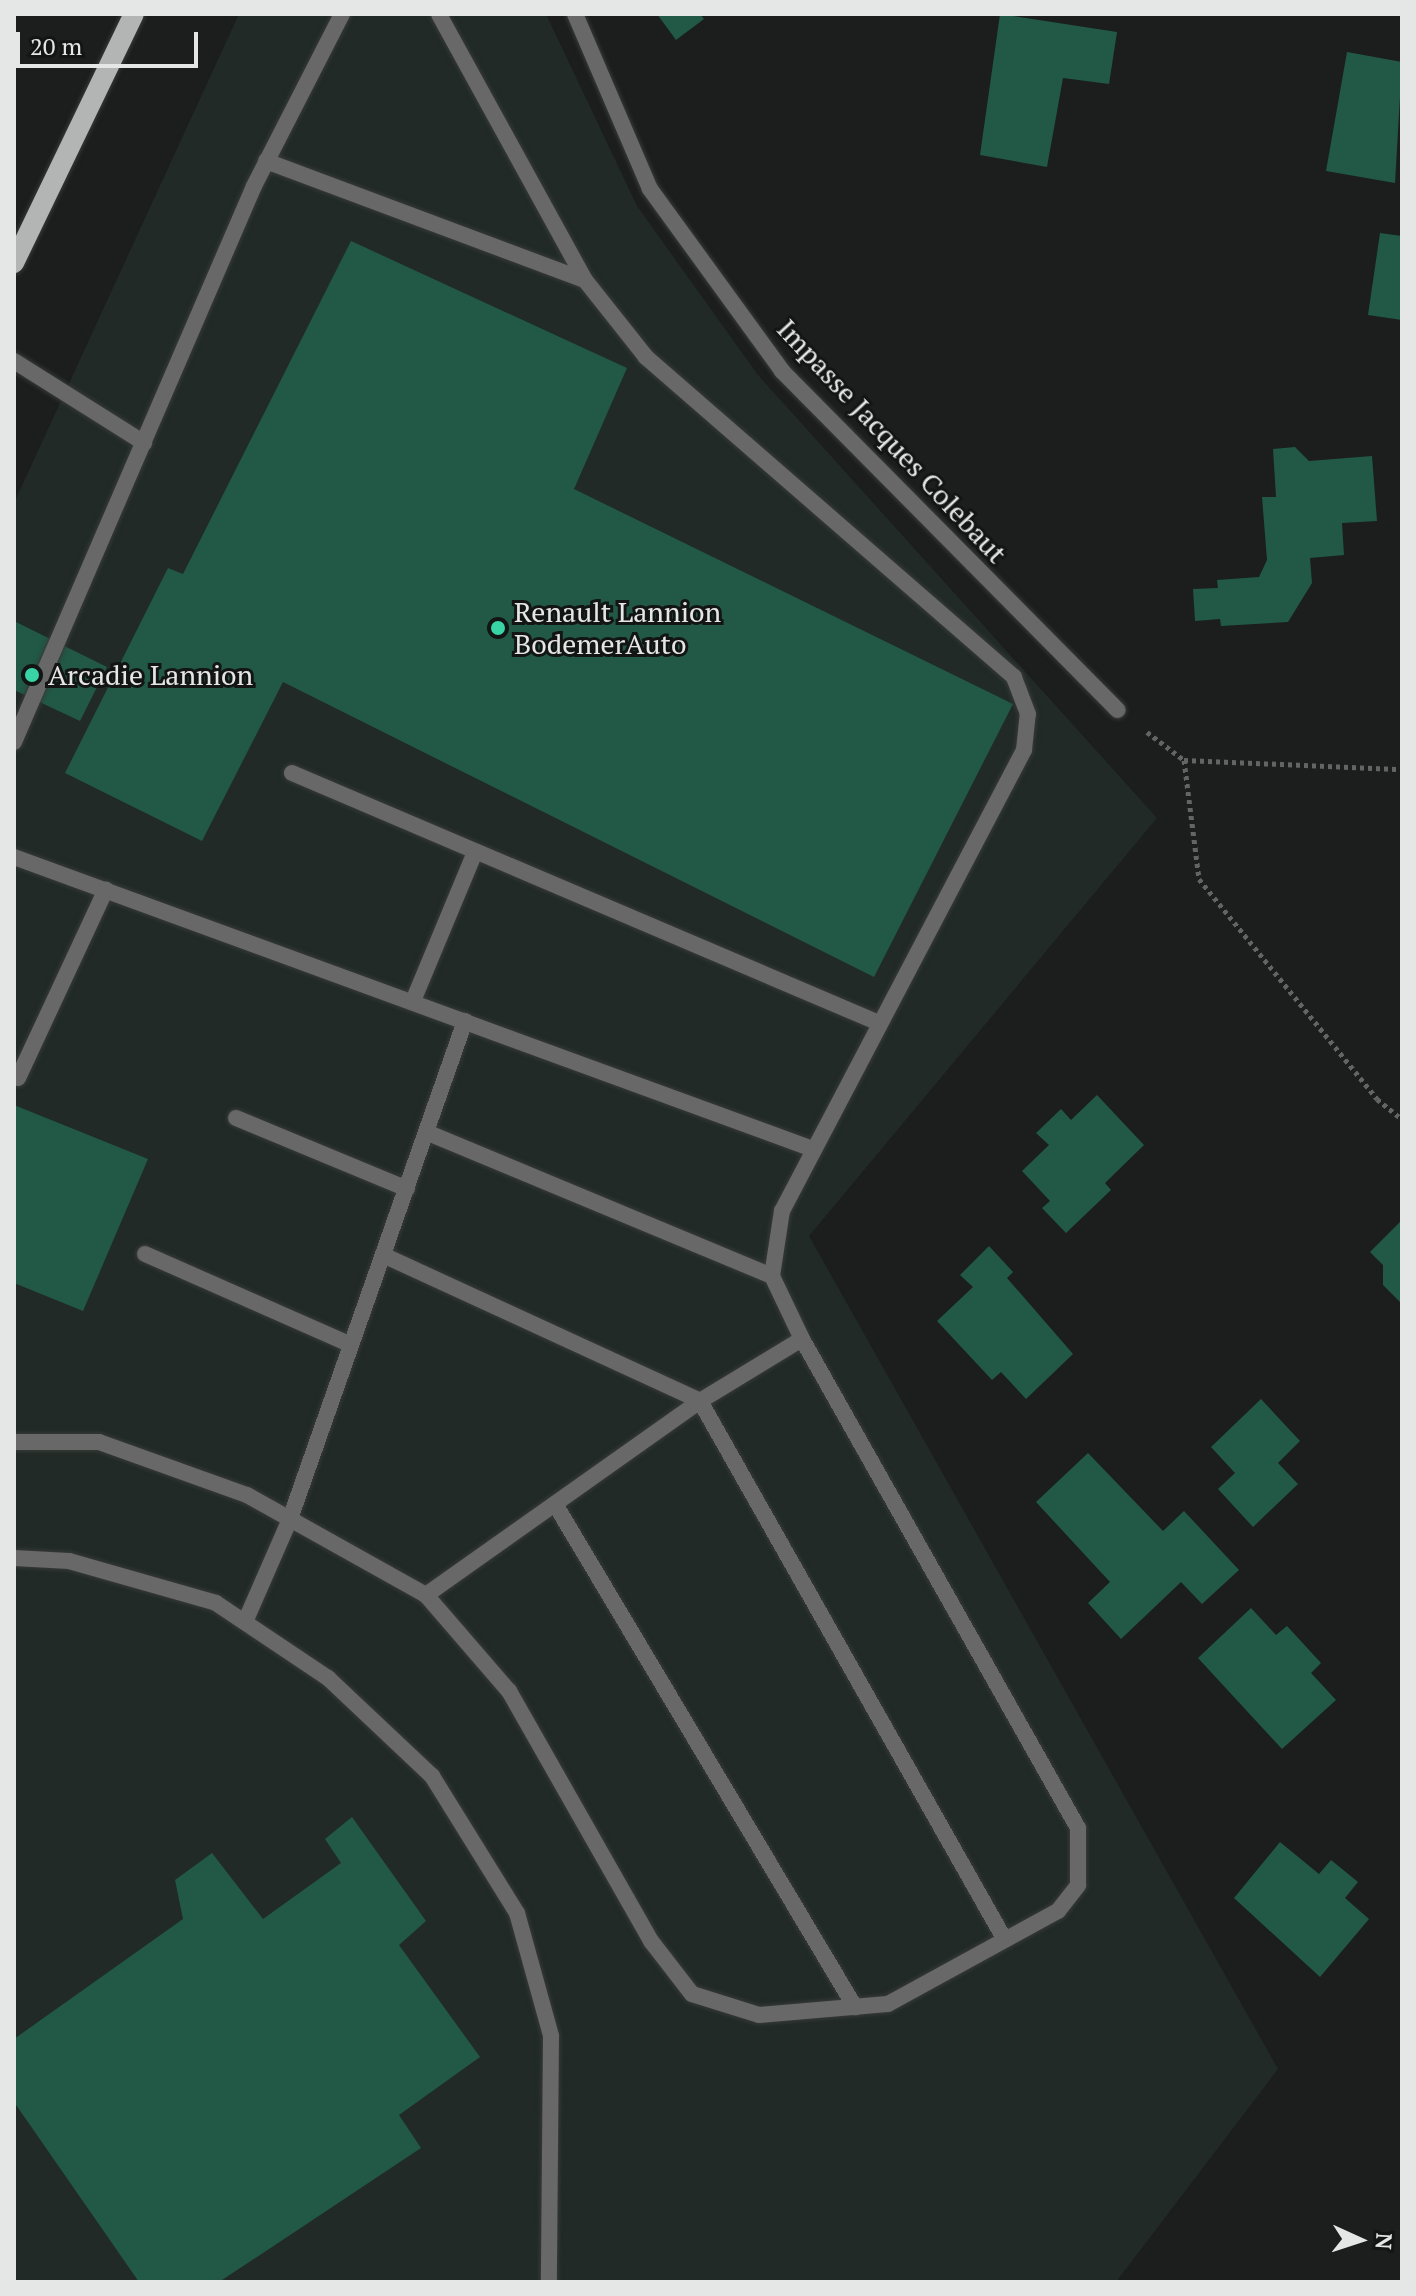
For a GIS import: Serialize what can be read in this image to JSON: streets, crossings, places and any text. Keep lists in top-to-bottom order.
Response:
{
  "streets": {
    "street": ["Impasse Jacques Colebaut"]
  },
  "places": ["Renault Lannion BodemerAuto", "Arcadie Lannion"],
  "scale_bar": "20 m",
  "north": "right"
}
